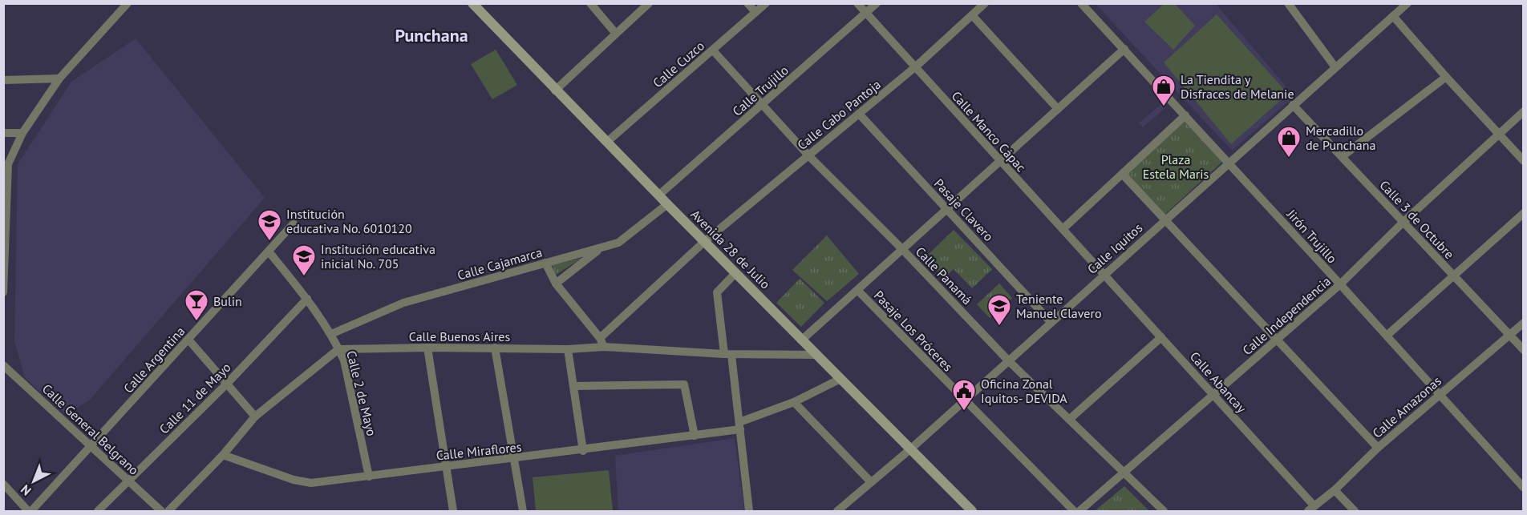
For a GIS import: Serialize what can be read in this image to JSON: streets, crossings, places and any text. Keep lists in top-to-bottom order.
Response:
{
  "streets": {
    "main road": ["Avenida 28 de Julio"],
    "street": [
      "Calle Cuzco",
      "Calle Trujillo",
      "Calle Cabo Pantoja",
      "Calle Manco Cápac",
      "Pasaje Clavero",
      "Calle 3 de Octubre",
      "Jirón Trujillo",
      "Calle Iquitos",
      "Calle Cajamarca",
      "Calle Panamá",
      "Calle Independencia",
      "Pasaje Los Próceres",
      "Calle Buenos Aires",
      "Calle Argentina",
      "Calle Abancay",
      "Calle 2 de Mayo",
      "Calle 11 de Mayo",
      "Calle Amazonas",
      "Calle General Belgrano",
      "Calle Miraflores"
    ]
  },
  "crossings": [
    ["Calle Cuzco", "Avenida 28 de Julio"],
    ["Calle Cuzco", "Calle Panamá"],
    ["Calle Trujillo", "Calle Manco Cápac"],
    ["Calle Trujillo", "Avenida 28 de Julio"],
    ["Calle Trujillo", "Calle Panamá"],
    ["Calle Cabo Pantoja", "Calle Manco Cápac"],
    ["Calle Cabo Pantoja", "Pasaje Clavero"],
    ["Calle Cabo Pantoja", "Avenida 28 de Julio"],
    ["Calle Cabo Pantoja", "Calle Panamá"],
    ["Calle Manco Cápac", "Calle Iquitos"],
    ["Calle Manco Cápac", "Calle Abancay"],
    ["Pasaje Clavero", "Calle Iquitos"],
    ["Calle 3 de Octubre", "Calle Iquitos"],
    ["Calle 3 de Octubre", "Calle Independencia"],
    ["Calle 3 de Octubre", "Calle Amazonas"],
    ["Jirón Trujillo", "Calle Iquitos"],
    ["Jirón Trujillo", "Calle Independencia"],
    ["Jirón Trujillo", "Calle Amazonas"],
    ["Calle Iquitos", "Avenida 28 de Julio"],
    ["Calle Iquitos", "Calle Panamá"],
    ["Calle Iquitos", "Pasaje Los Próceres"],
    ["Calle Iquitos", "Calle Abancay"],
    ["Avenida 28 de Julio", "Calle Cajamarca"],
    ["Avenida 28 de Julio", "Calle Buenos Aires"],
    ["Avenida 28 de Julio", "Calle Miraflores"],
    ["Calle Cajamarca", "Calle 2 de Mayo"],
    ["Calle Panamá", "Calle Independencia"],
    ["Calle Independencia", "Calle Abancay"],
    ["Calle Buenos Aires", "Calle 2 de Mayo"],
    ["Calle Argentina", "Calle 2 de Mayo"],
    ["Calle Argentina", "Calle General Belgrano"],
    ["Calle Abancay", "Calle Amazonas"],
    ["Calle 2 de Mayo", "Calle 11 de Mayo"],
    ["Calle 2 de Mayo", "Calle Miraflores"],
    ["Calle 11 de Mayo", "Calle General Belgrano"]
  ],
  "districts": ["Punchana"],
  "parks": ["Plaza Estela Maris"],
  "places": {
    "shop": ["La Tiendita y Disfraces de Melanie", "Mercadillo de Punchana"],
    "school or university": ["Institución educativa No. 6010120", "Institución educativa inicial No. 705", "Teniente Manuel Clavero"],
    "bar": ["Bulin"],
    "public building": ["Oficina Zonal Iquitos- DEVIDA"]
  },
  "north": "bottom left"
}
